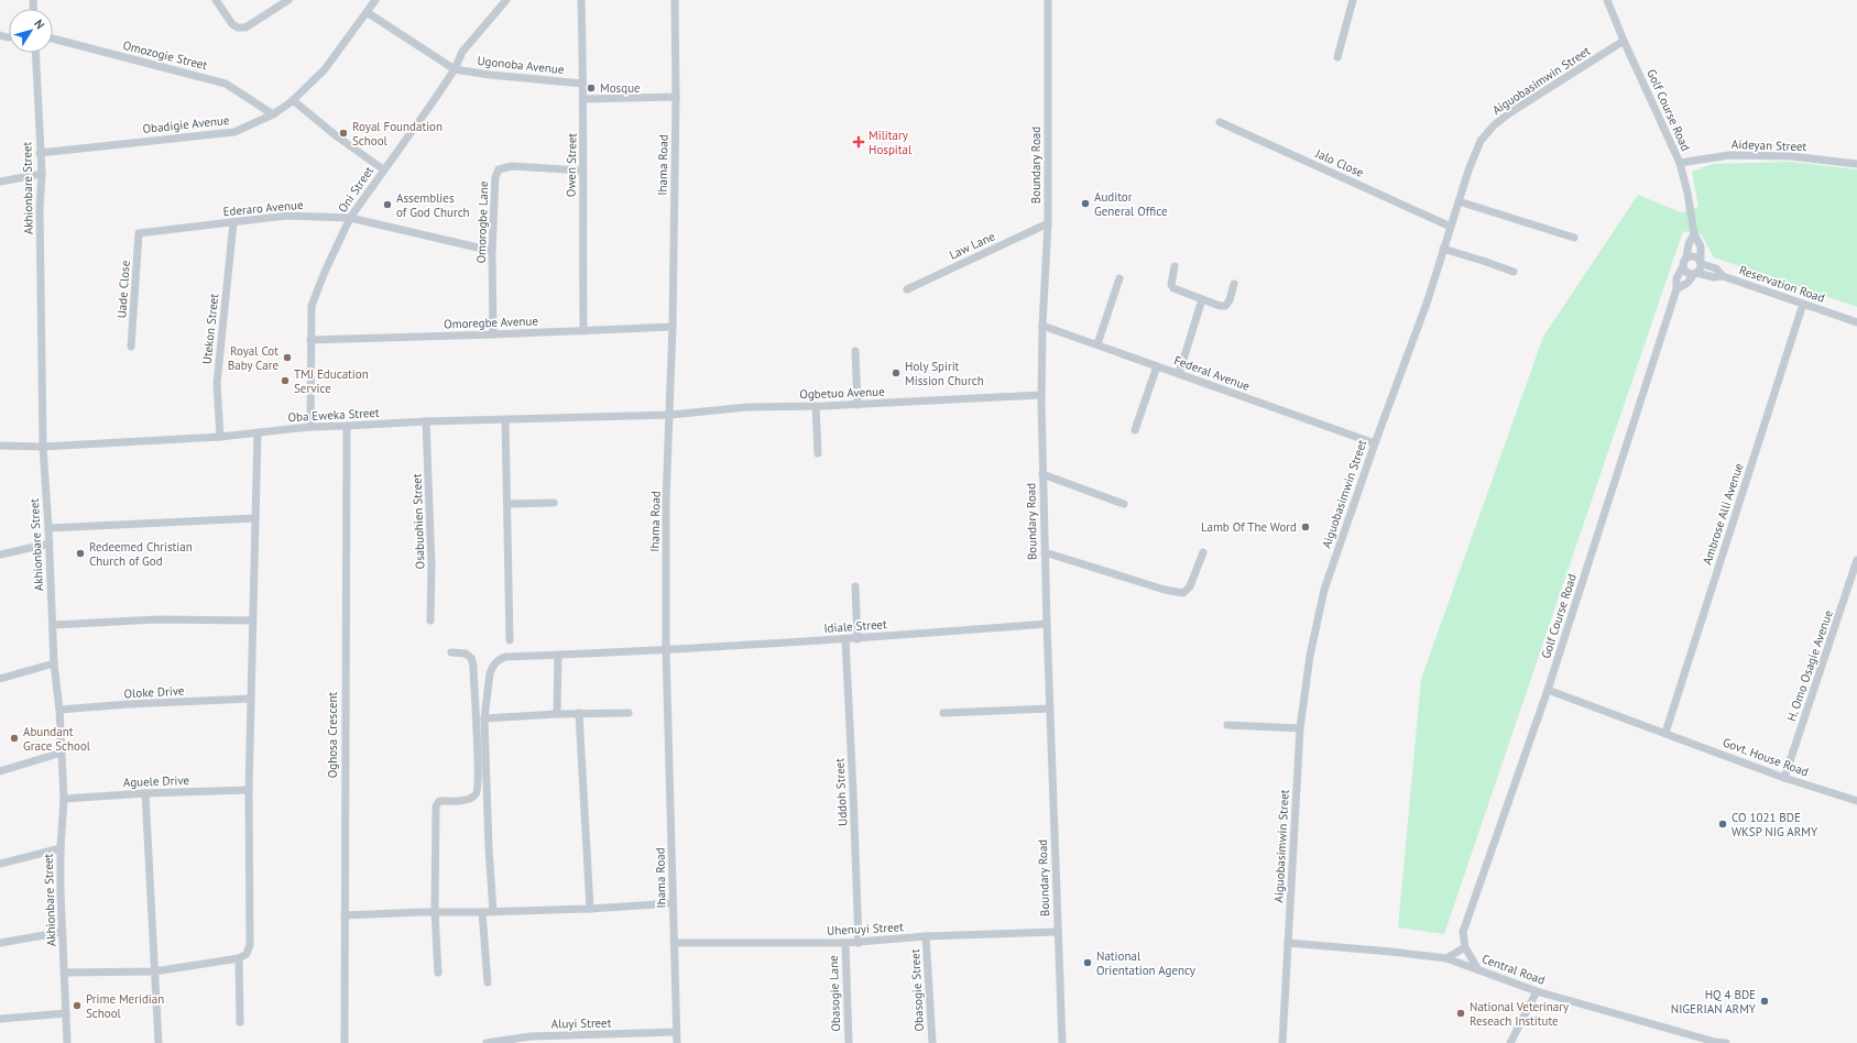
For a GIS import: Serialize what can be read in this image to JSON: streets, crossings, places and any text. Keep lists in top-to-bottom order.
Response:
{
  "streets": {
    "street": [
      "Omozogie Street",
      "Ugonoba Avenue",
      "Aiguobasimwin Street",
      "Golf Course Road",
      "Obadigie Avenue",
      "Aideyan Street",
      "Jalo Close",
      "Owen Street",
      "Ihama Road",
      "Boundary Road",
      "Akhionbare Street",
      "Oni Street",
      "Ederaro Avenue",
      "Omorogbe Lane",
      "Law Lane",
      "Reservation Road",
      "Uade Close",
      "Omoregbe Avenue",
      "Utekon Street",
      "Federal Avenue",
      "Ogbetuo Avenue",
      "Oba Eweka Street",
      "Ambrose Alli Avenue",
      "Osabuohien Street",
      "Idiale Street",
      "H. Omo Osagie Avenue",
      "Oloke Drive",
      "Oghosa Crescent",
      "Govt. House Road",
      "Aguele Drive",
      "Uddoh Street",
      "Uhenuyi Street",
      "Central Road",
      "Obasogie Street",
      "Obasogie Lane",
      "Aluyi Street"
    ]
  },
  "crossings": [
    ["Omozogie Street", "Obadigie Avenue"],
    ["Ugonoba Avenue", "Owen Street"],
    ["Ugonoba Avenue", "Oni Street"],
    ["Aiguobasimwin Street", "Golf Course Road"],
    ["Aiguobasimwin Street", "Jalo Close"],
    ["Aiguobasimwin Street", "Federal Avenue"],
    ["Aiguobasimwin Street", "Central Road"],
    ["Golf Course Road", "Aideyan Street"],
    ["Golf Course Road", "Reservation Road"],
    ["Golf Course Road", "Govt. House Road"],
    ["Golf Course Road", "Central Road"],
    ["Obadigie Avenue", "Akhionbare Street"],
    ["Owen Street", "Omorogbe Lane"],
    ["Owen Street", "Omoregbe Avenue"],
    ["Ihama Road", "Omoregbe Avenue"],
    ["Ihama Road", "Ogbetuo Avenue"],
    ["Ihama Road", "Oba Eweka Street"],
    ["Ihama Road", "Idiale Street"],
    ["Ihama Road", "Uhenuyi Street"],
    ["Ihama Road", "Aluyi Street"],
    ["Boundary Road", "Law Lane"],
    ["Boundary Road", "Federal Avenue"],
    ["Boundary Road", "Ogbetuo Avenue"],
    ["Boundary Road", "Idiale Street"],
    ["Boundary Road", "Uhenuyi Street"],
    ["Akhionbare Street", "Oba Eweka Street"],
    ["Akhionbare Street", "Oloke Drive"],
    ["Akhionbare Street", "Aguele Drive"],
    ["Oni Street", "Ederaro Avenue"],
    ["Oni Street", "Omoregbe Avenue"],
    ["Oni Street", "Oba Eweka Street"],
    ["Ederaro Avenue", "Omorogbe Lane"],
    ["Ederaro Avenue", "Uade Close"],
    ["Ederaro Avenue", "Utekon Street"],
    ["Omorogbe Lane", "Omoregbe Avenue"],
    ["Reservation Road", "Ambrose Alli Avenue"],
    ["Utekon Street", "Oba Eweka Street"],
    ["Ogbetuo Avenue", "Oba Eweka Street"],
    ["Oba Eweka Street", "Osabuohien Street"],
    ["Oba Eweka Street", "Oghosa Crescent"],
    ["Ambrose Alli Avenue", "Govt. House Road"],
    ["Idiale Street", "Uddoh Street"],
    ["H. Omo Osagie Avenue", "Govt. House Road"],
    ["Uddoh Street", "Uhenuyi Street"],
    ["Uhenuyi Street", "Obasogie Street"],
    ["Uhenuyi Street", "Obasogie Lane"]
  ],
  "places": {
    "other": [
      "Mosque",
      "Royal Foundation School",
      "Auditor General Office",
      "Assemblies of God Church",
      "Royal Cot Baby Care",
      "Holy Spirit Mission Church",
      "TMJ Education Service",
      "Lamb Of The Word",
      "Redeemed Christian Church of God",
      "Abundant Grace School",
      "CO 1021 BDE WKSP NIG ARMY",
      "National Orientation Agency",
      "HQ 4 BDE NIGERIAN ARMY",
      "Prime Meridian School",
      "National Veterinary Reseach Institute"
    ],
    "health": ["Military Hospital"]
  },
  "north": "top right"
}
